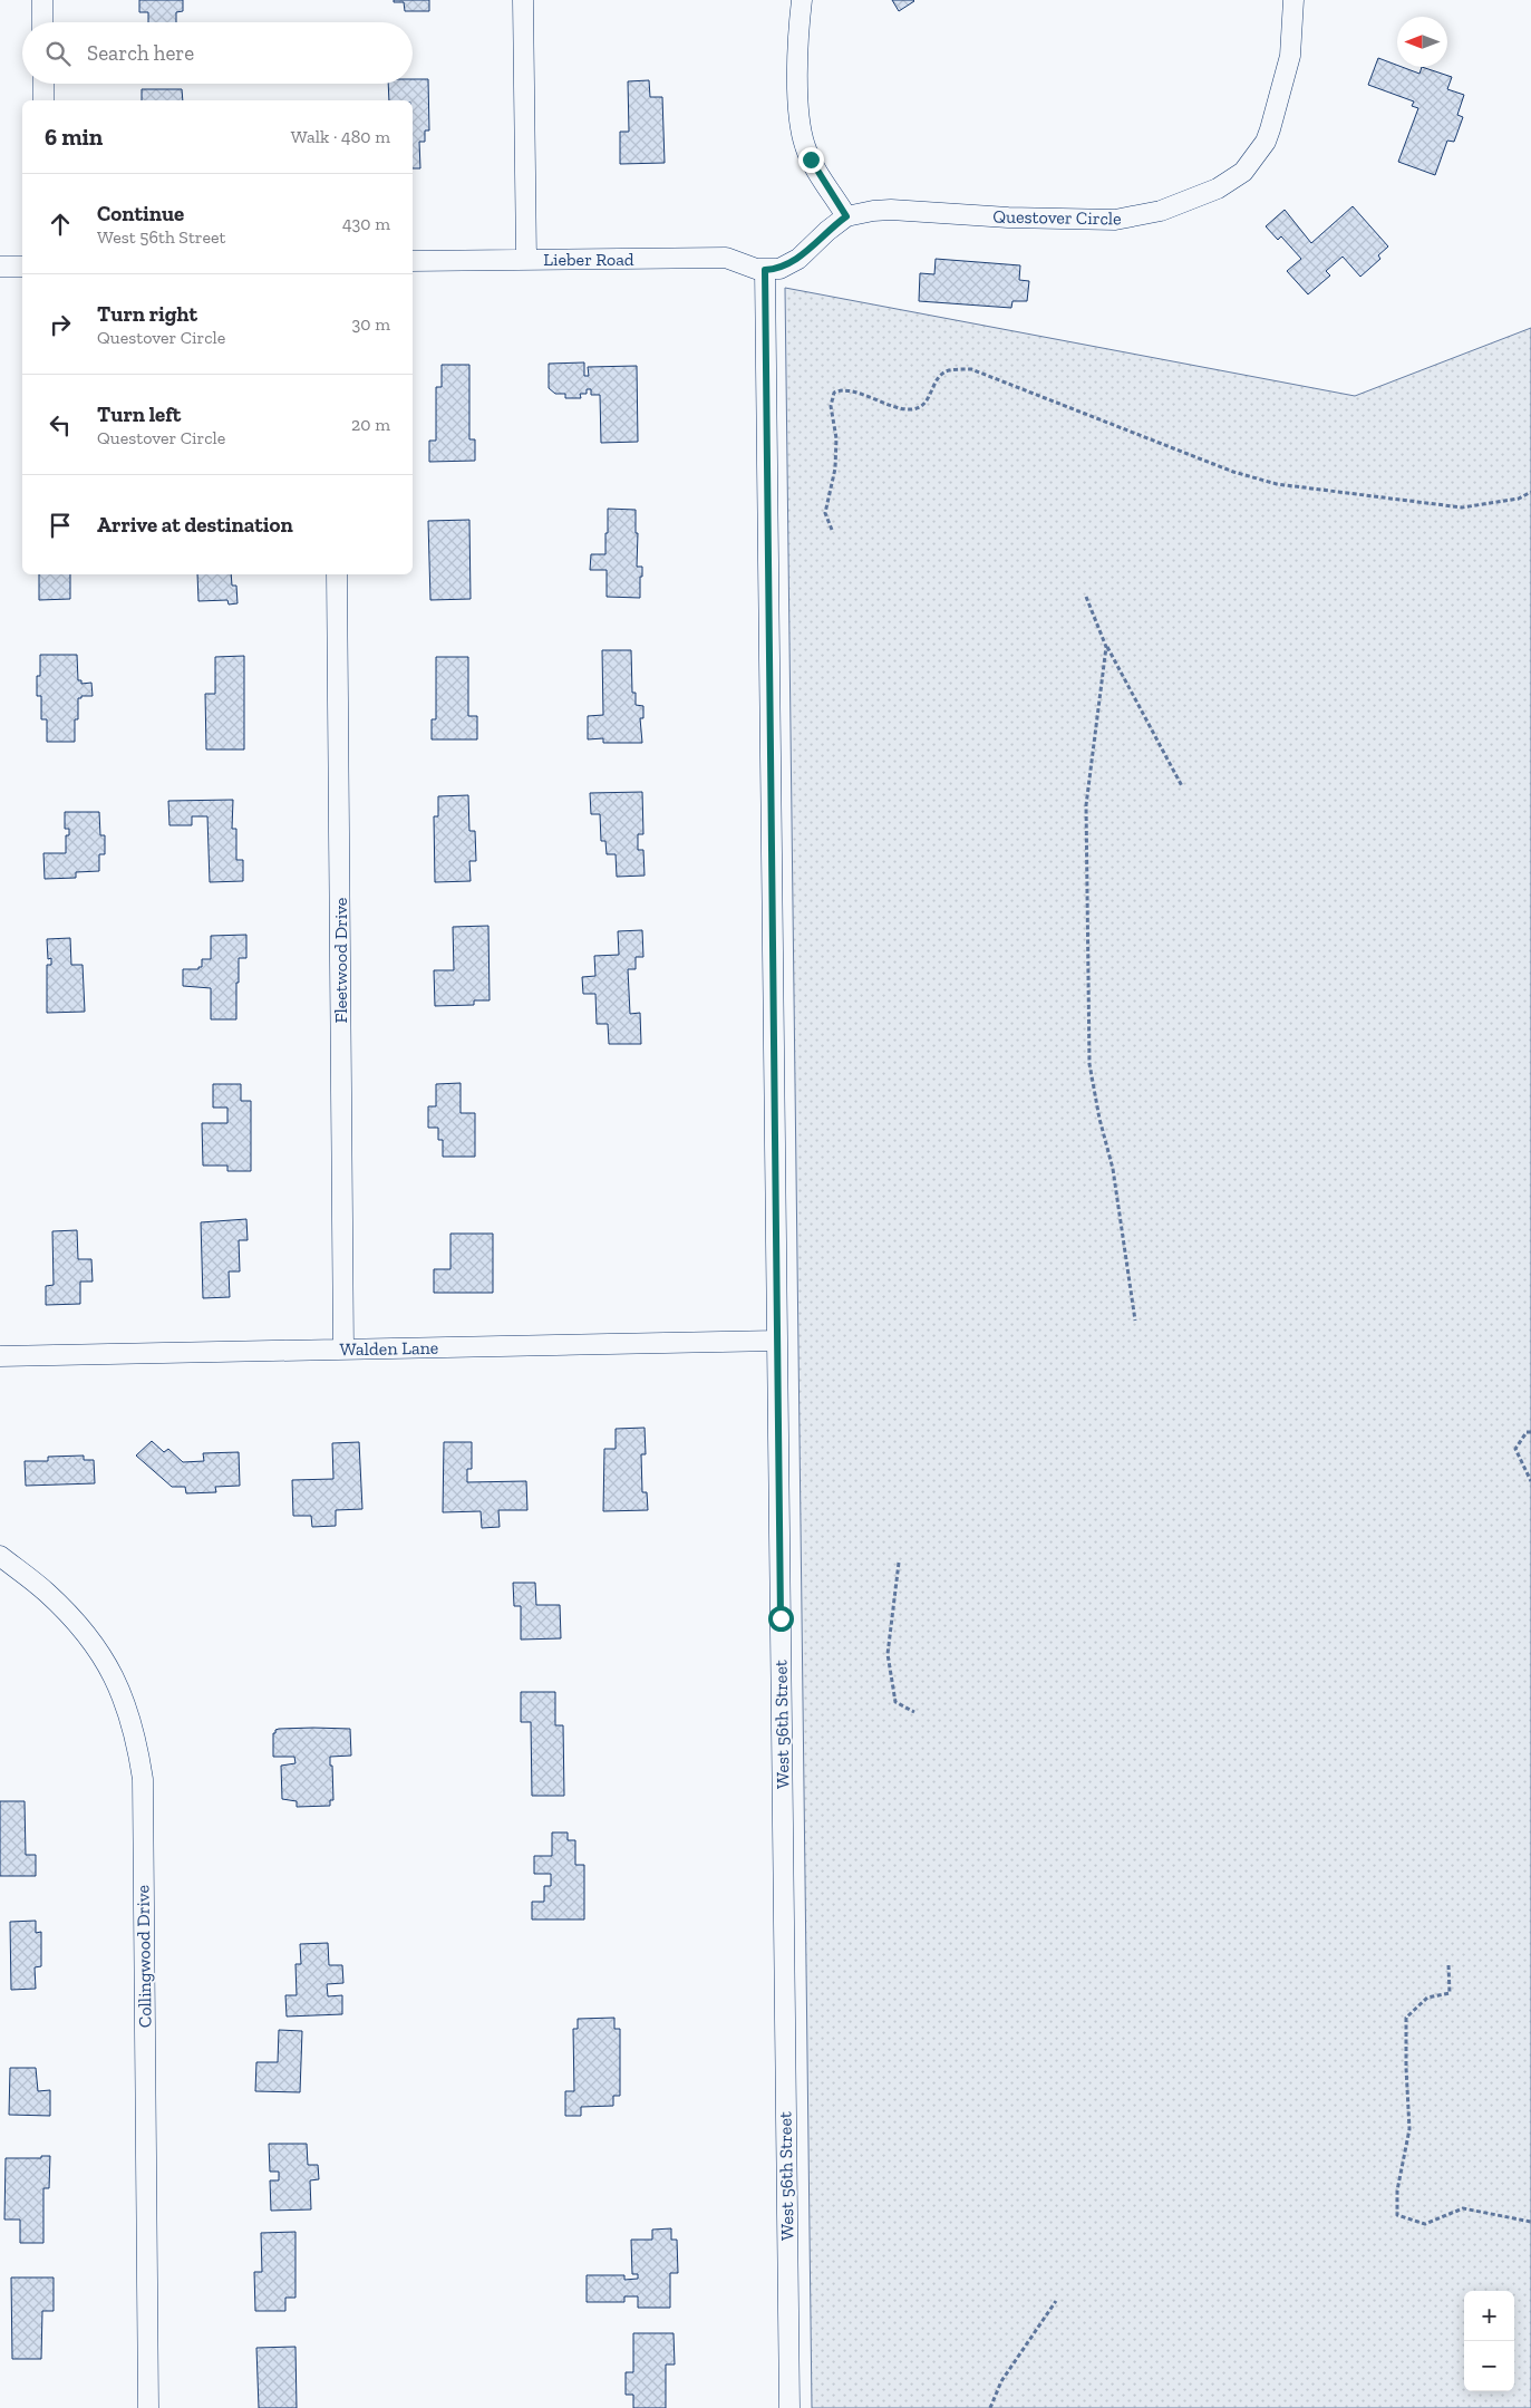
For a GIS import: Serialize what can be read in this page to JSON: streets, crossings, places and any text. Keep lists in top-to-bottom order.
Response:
{
  "streets": {
    "street": [
      "Questover Circle",
      "Lieber Road",
      "Fleetwood Drive",
      "Walden Lane",
      "West 56th Street",
      "Collingwood Drive"
    ]
  },
  "crossings": [
    ["Questover Circle", "Lieber Road"],
    ["Questover Circle", "West 56th Street"],
    ["Lieber Road", "West 56th Street"],
    ["Fleetwood Drive", "Walden Lane"],
    ["Walden Lane", "West 56th Street"]
  ],
  "north": "left",
  "page": {
    "search": "Search here",
    "heading": ["6 min", "Walk · 480 m"],
    "list": [
      ["Continue", "West 56th Street", "430 m"],
      ["Turn right", "Questover Circle", "30 m"],
      ["Turn left", "Questover Circle", "20 m"],
      "Arrive at destination"
    ],
    "map_buttons": ["+", "−"]
  }
}
